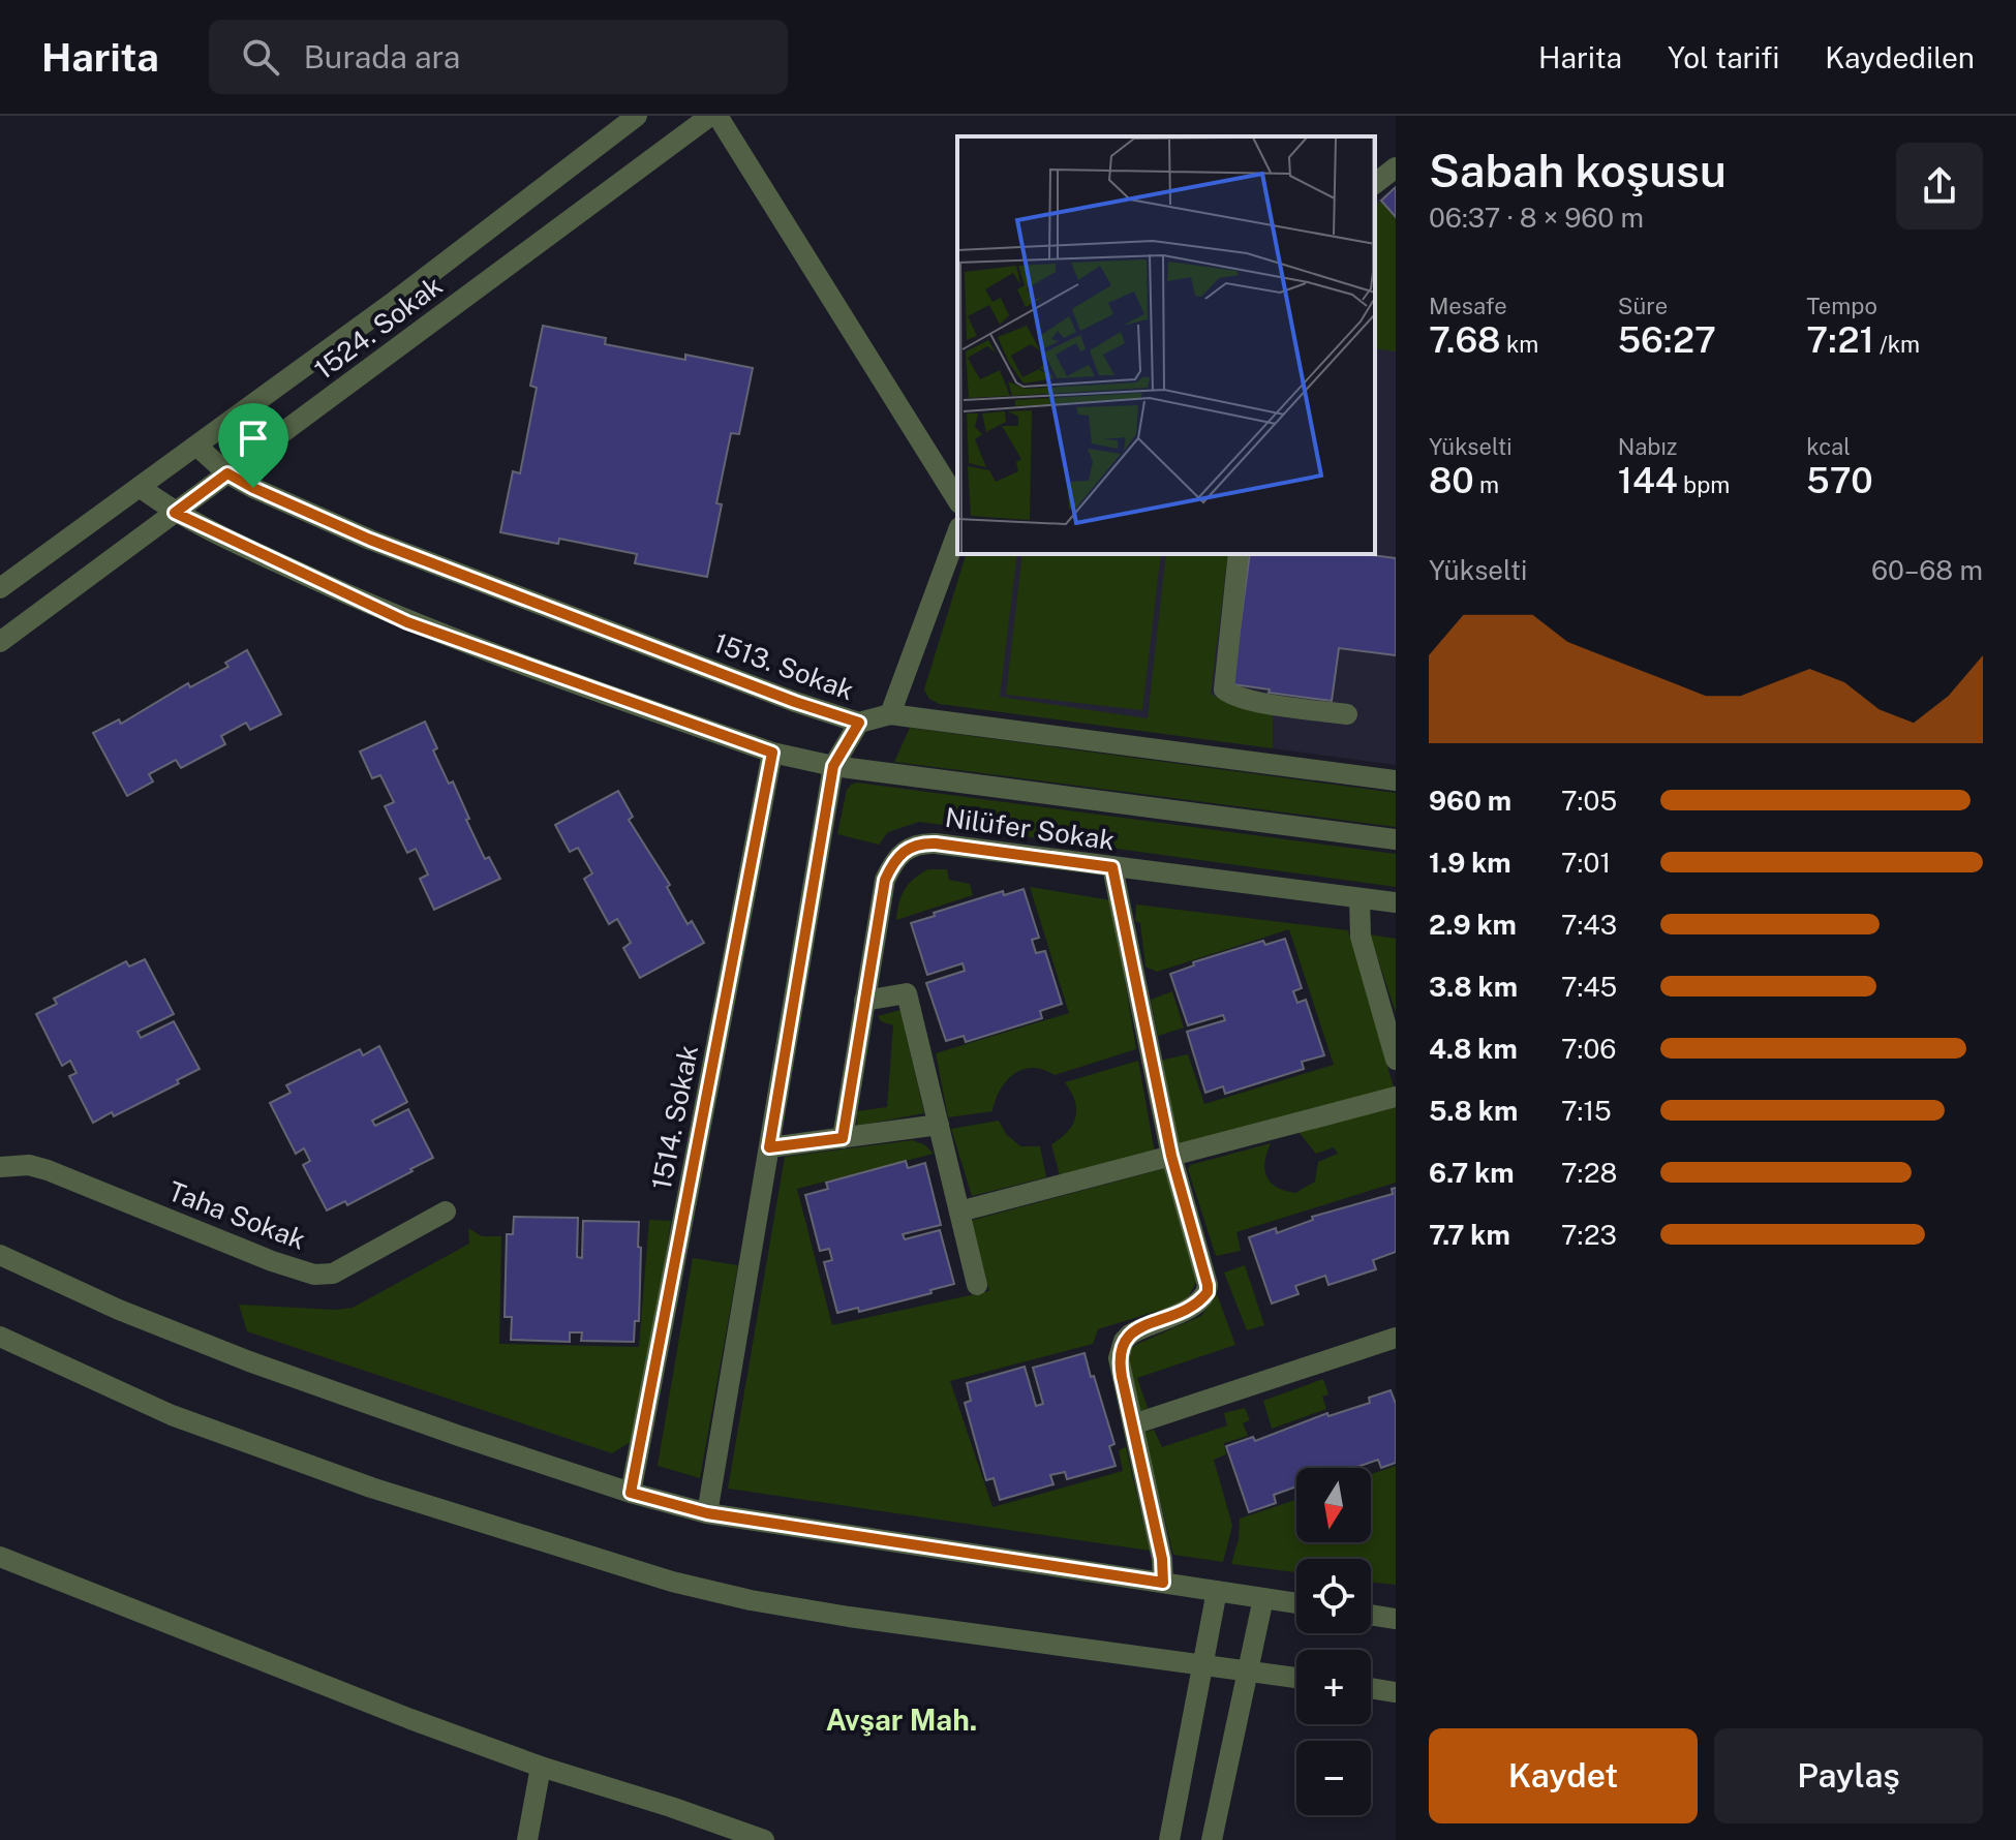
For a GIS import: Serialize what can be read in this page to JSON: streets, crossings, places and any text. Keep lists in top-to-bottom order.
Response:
{
  "streets": {
    "street": [
      "1524. Sokak",
      "1513. Sokak",
      "Nilüfer Sokak",
      "1514. Sokak",
      "Taha Sokak"
    ]
  },
  "crossings": [
    ["1524. Sokak", "1513. Sokak"]
  ],
  "districts": ["Avşar Mah."],
  "north": "bottom",
  "page": {
    "header": "Harita",
    "search": "Burada ara",
    "nav": ["Harita", "Yol tarifi", "Kaydedilen"],
    "heading": ["Sabah koşusu", "06:37 · 8 × 960 m"],
    "stats": [
      ["Mesafe", "7.68 km"],
      ["Süre", "56:27"],
      ["Tempo", "7:21 /km"],
      ["Yükselti", "80 m"],
      ["Nabız", "144 bpm"],
      ["kcal", "570"]
    ],
    "chart": ["Yükselti", "60–68 m"],
    "list": [
      {
        "name": "960 m",
        "note": "7:05"
      },
      {
        "name": "1.9 km",
        "note": "7:01"
      },
      {
        "name": "2.9 km",
        "note": "7:43"
      },
      {
        "name": "3.8 km",
        "note": "7:45"
      },
      {
        "name": "4.8 km",
        "note": "7:06"
      },
      {
        "name": "5.8 km",
        "note": "7:15"
      },
      {
        "name": "6.7 km",
        "note": "7:28"
      },
      {
        "name": "7.7 km",
        "note": "7:23"
      }
    ],
    "map_buttons": ["+", "−"],
    "buttons": ["Kaydet", "Paylaş"]
  }
}
